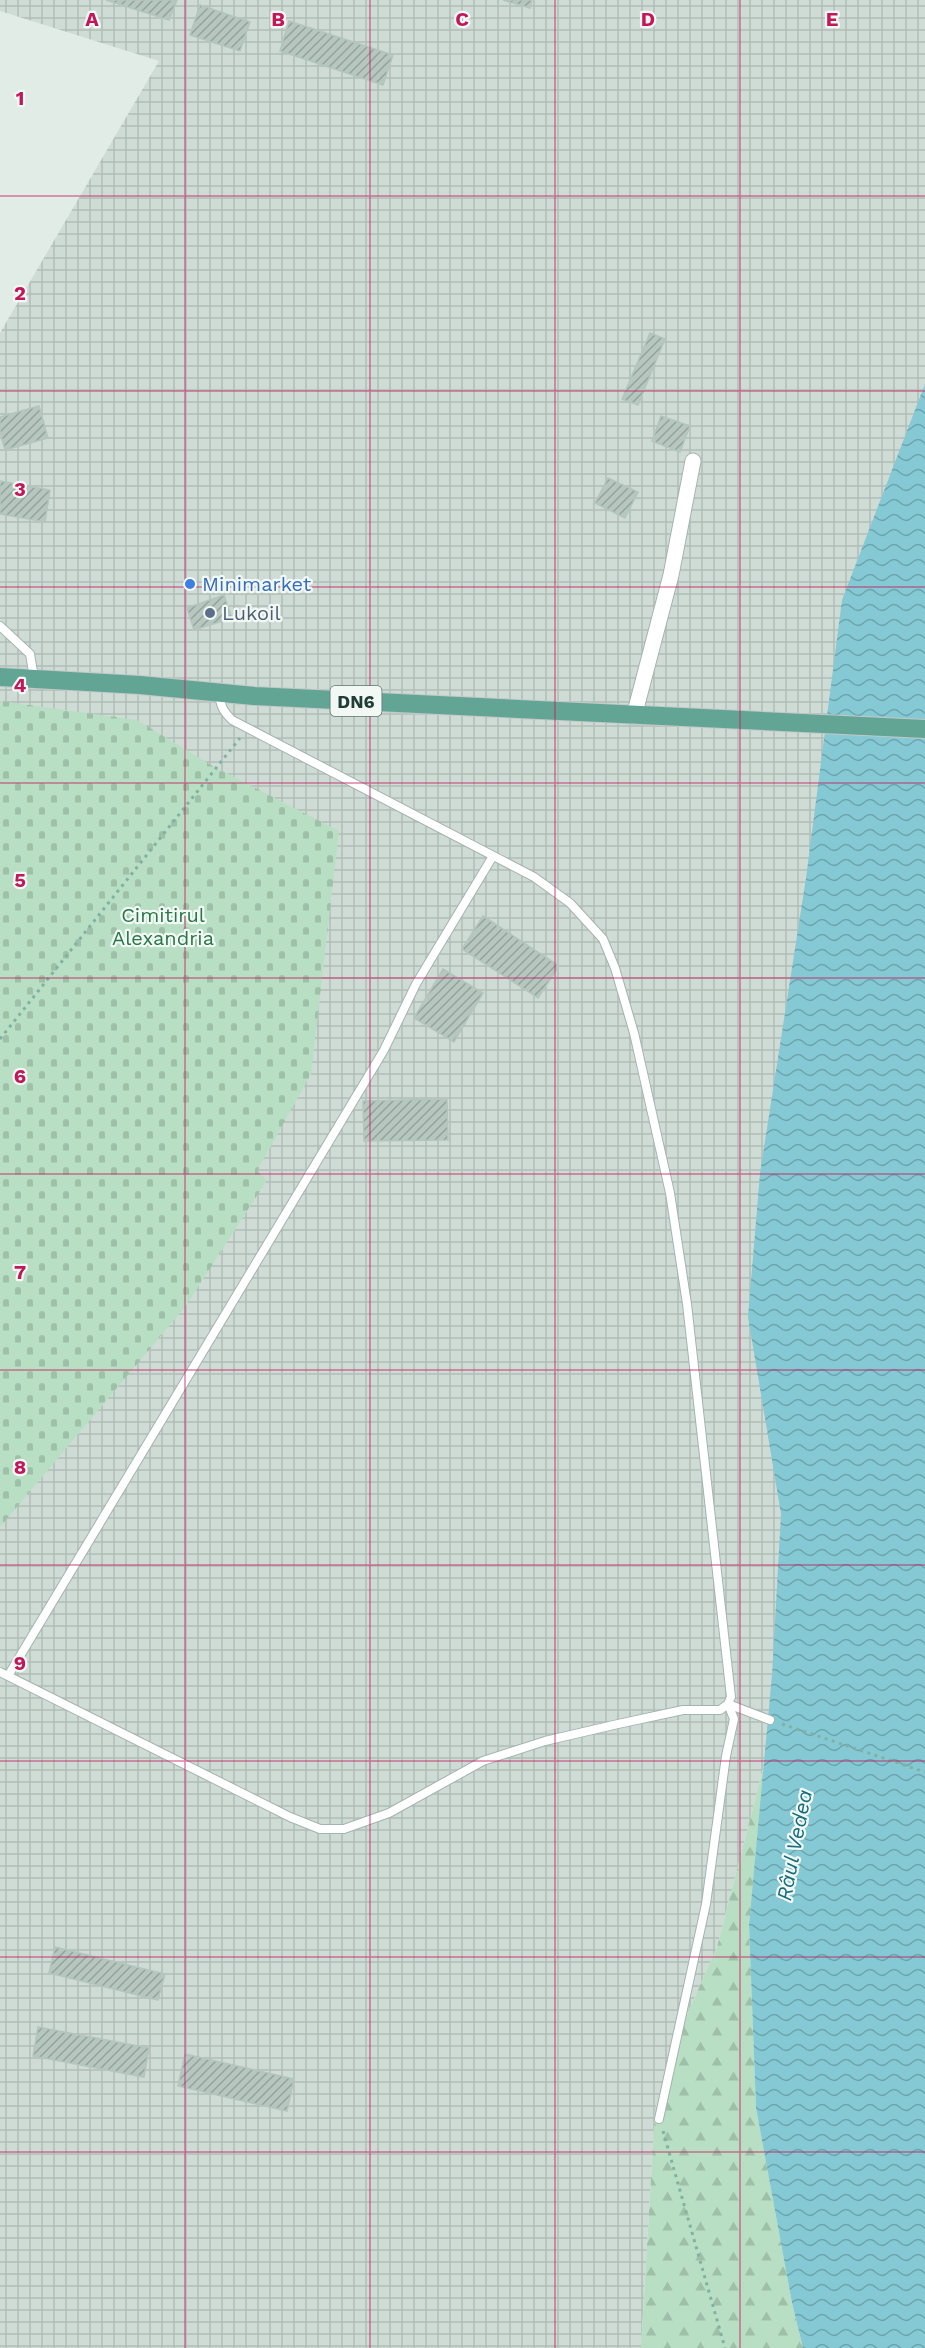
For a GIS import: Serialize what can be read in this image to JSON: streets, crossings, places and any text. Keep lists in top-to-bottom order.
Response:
{
  "streets": {
    "main road": ["DN6"]
  },
  "water": ["Râul Vedea"],
  "parks": ["Cimitirul Alexandria"],
  "places": ["Minimarket", "Lukoil"],
  "grid": {
    "columns": [
      "A",
      "B",
      "C",
      "D",
      "E"
    ],
    "rows": [
      "1",
      "2",
      "3",
      "4",
      "5",
      "6",
      "7",
      "8",
      "9"
    ]
  }
}
